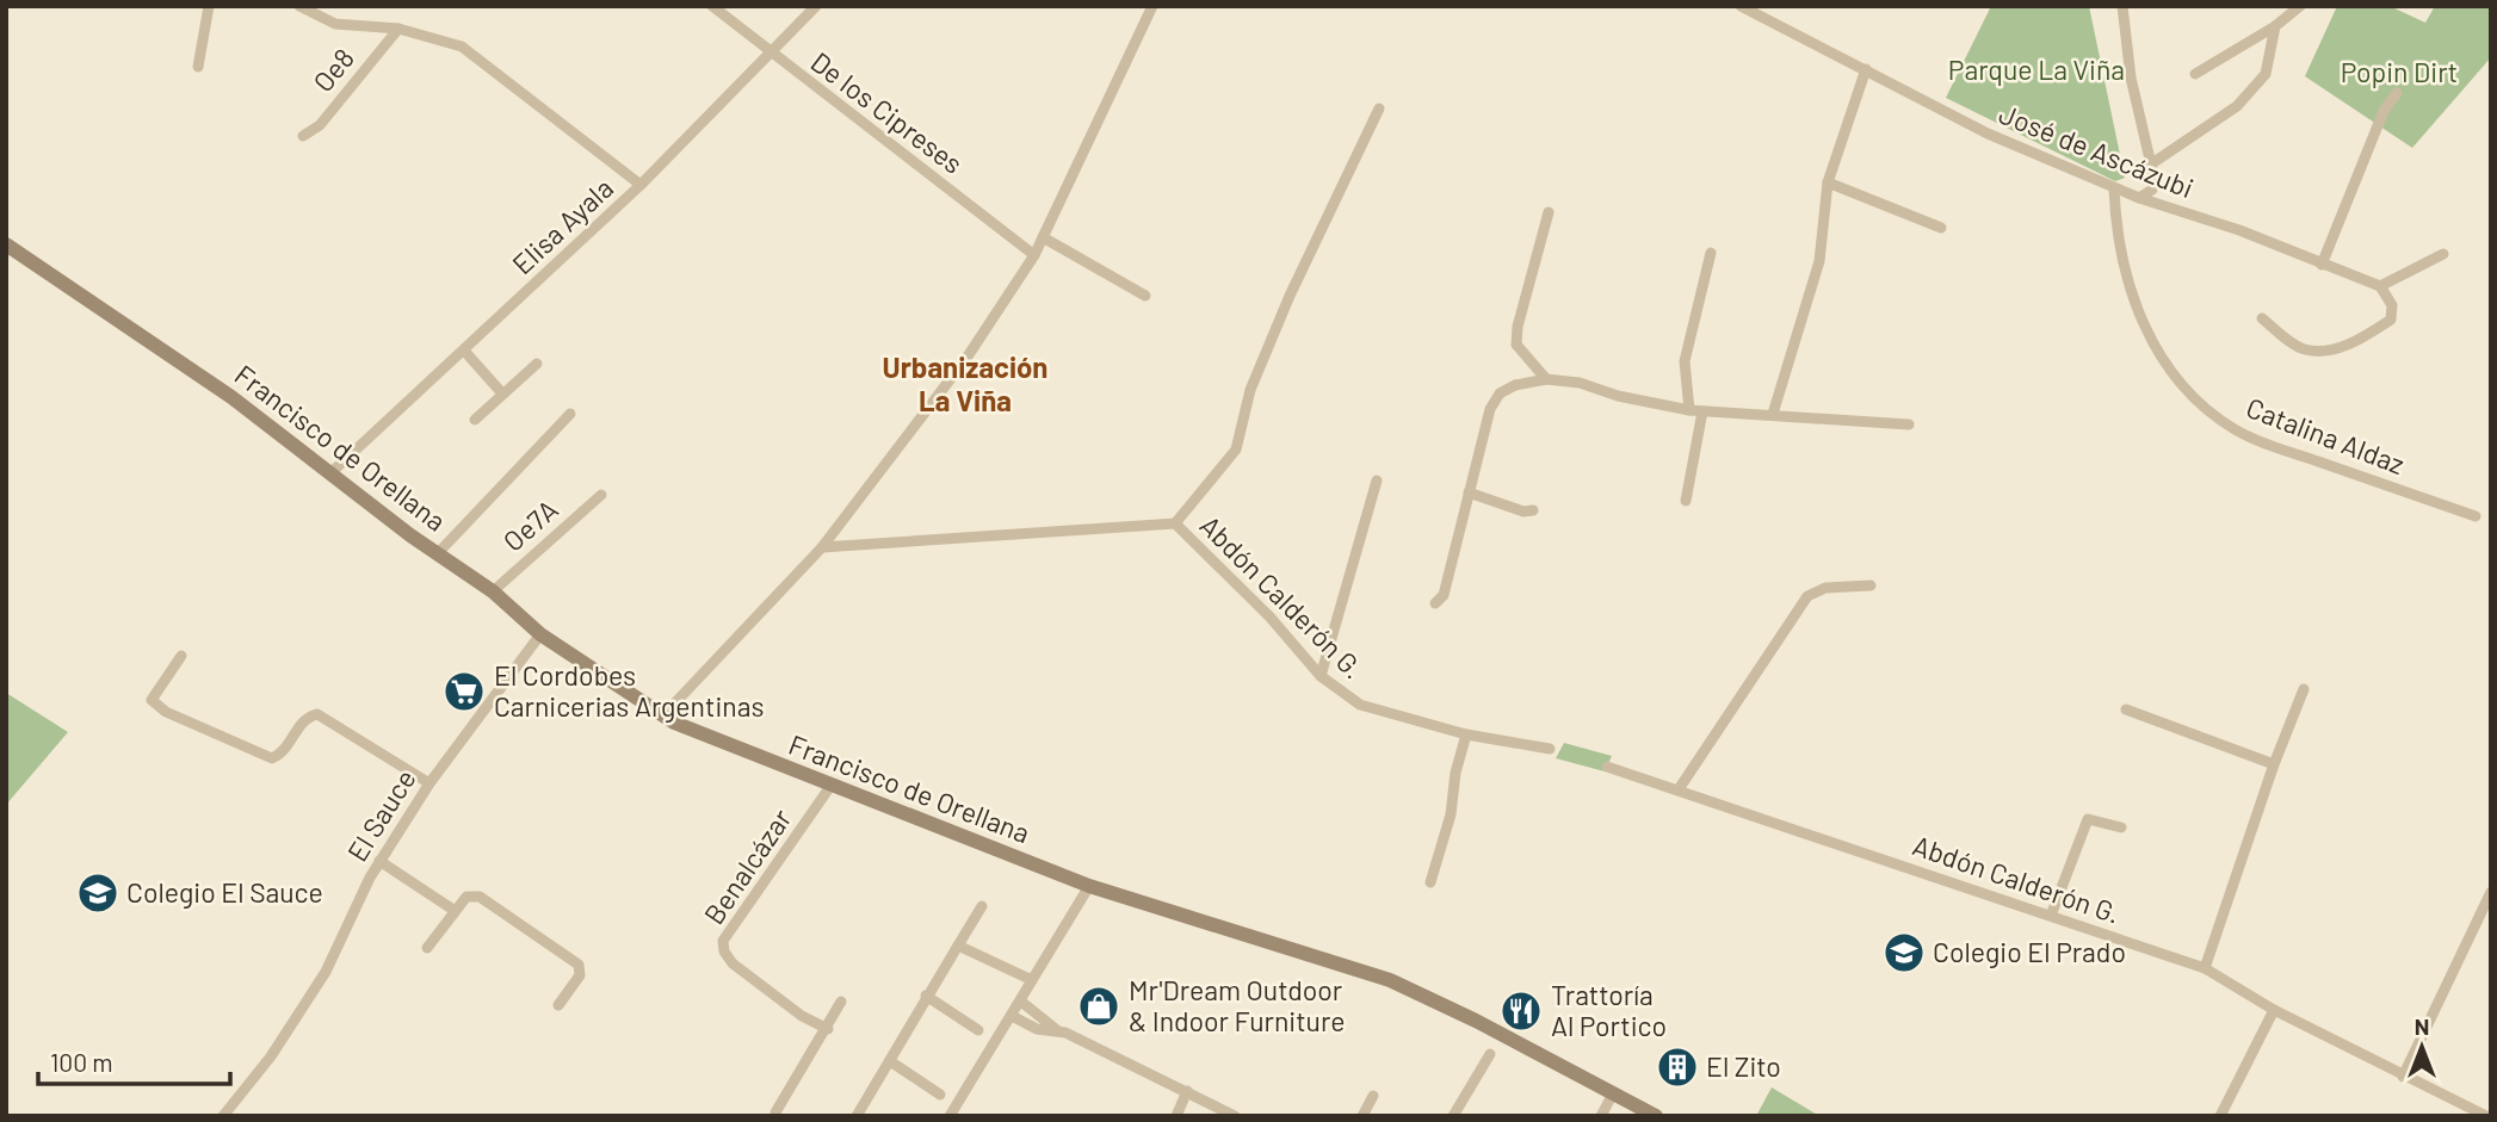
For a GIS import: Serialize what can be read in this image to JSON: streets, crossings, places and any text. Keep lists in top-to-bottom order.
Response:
{
  "streets": {
    "street": [
      "Oe8",
      "De los Cipreses",
      "José de Ascázubi",
      "Elisa Ayala",
      "Catalina Aldaz",
      "Francisco de Orellana",
      "Oe7A",
      "Abdón Calderón G.",
      "El Sauce",
      "Benalcázar"
    ]
  },
  "crossings": [
    ["De los Cipreses", "Elisa Ayala"],
    ["José de Ascázubi", "Catalina Aldaz"],
    ["Elisa Ayala", "Francisco de Orellana"],
    ["Francisco de Orellana", "Oe7A"],
    ["Francisco de Orellana", "El Sauce"],
    ["Francisco de Orellana", "Benalcázar"]
  ],
  "districts": ["Urbanización La Viña"],
  "parks": ["Parque La Viña", "Popin Dirt"],
  "places": {
    "supermarket": ["El Cordobes Carnicerias Argentinas"],
    "school or university": ["Colegio El Sauce", "Colegio El Prado"],
    "shop": ["Mr'Dream Outdoor & Indoor Furniture"],
    "restaurant": ["Trattoría Al Portico"],
    "building": ["El Zito"]
  },
  "scale_bar": "100 m",
  "north": "top"
}
